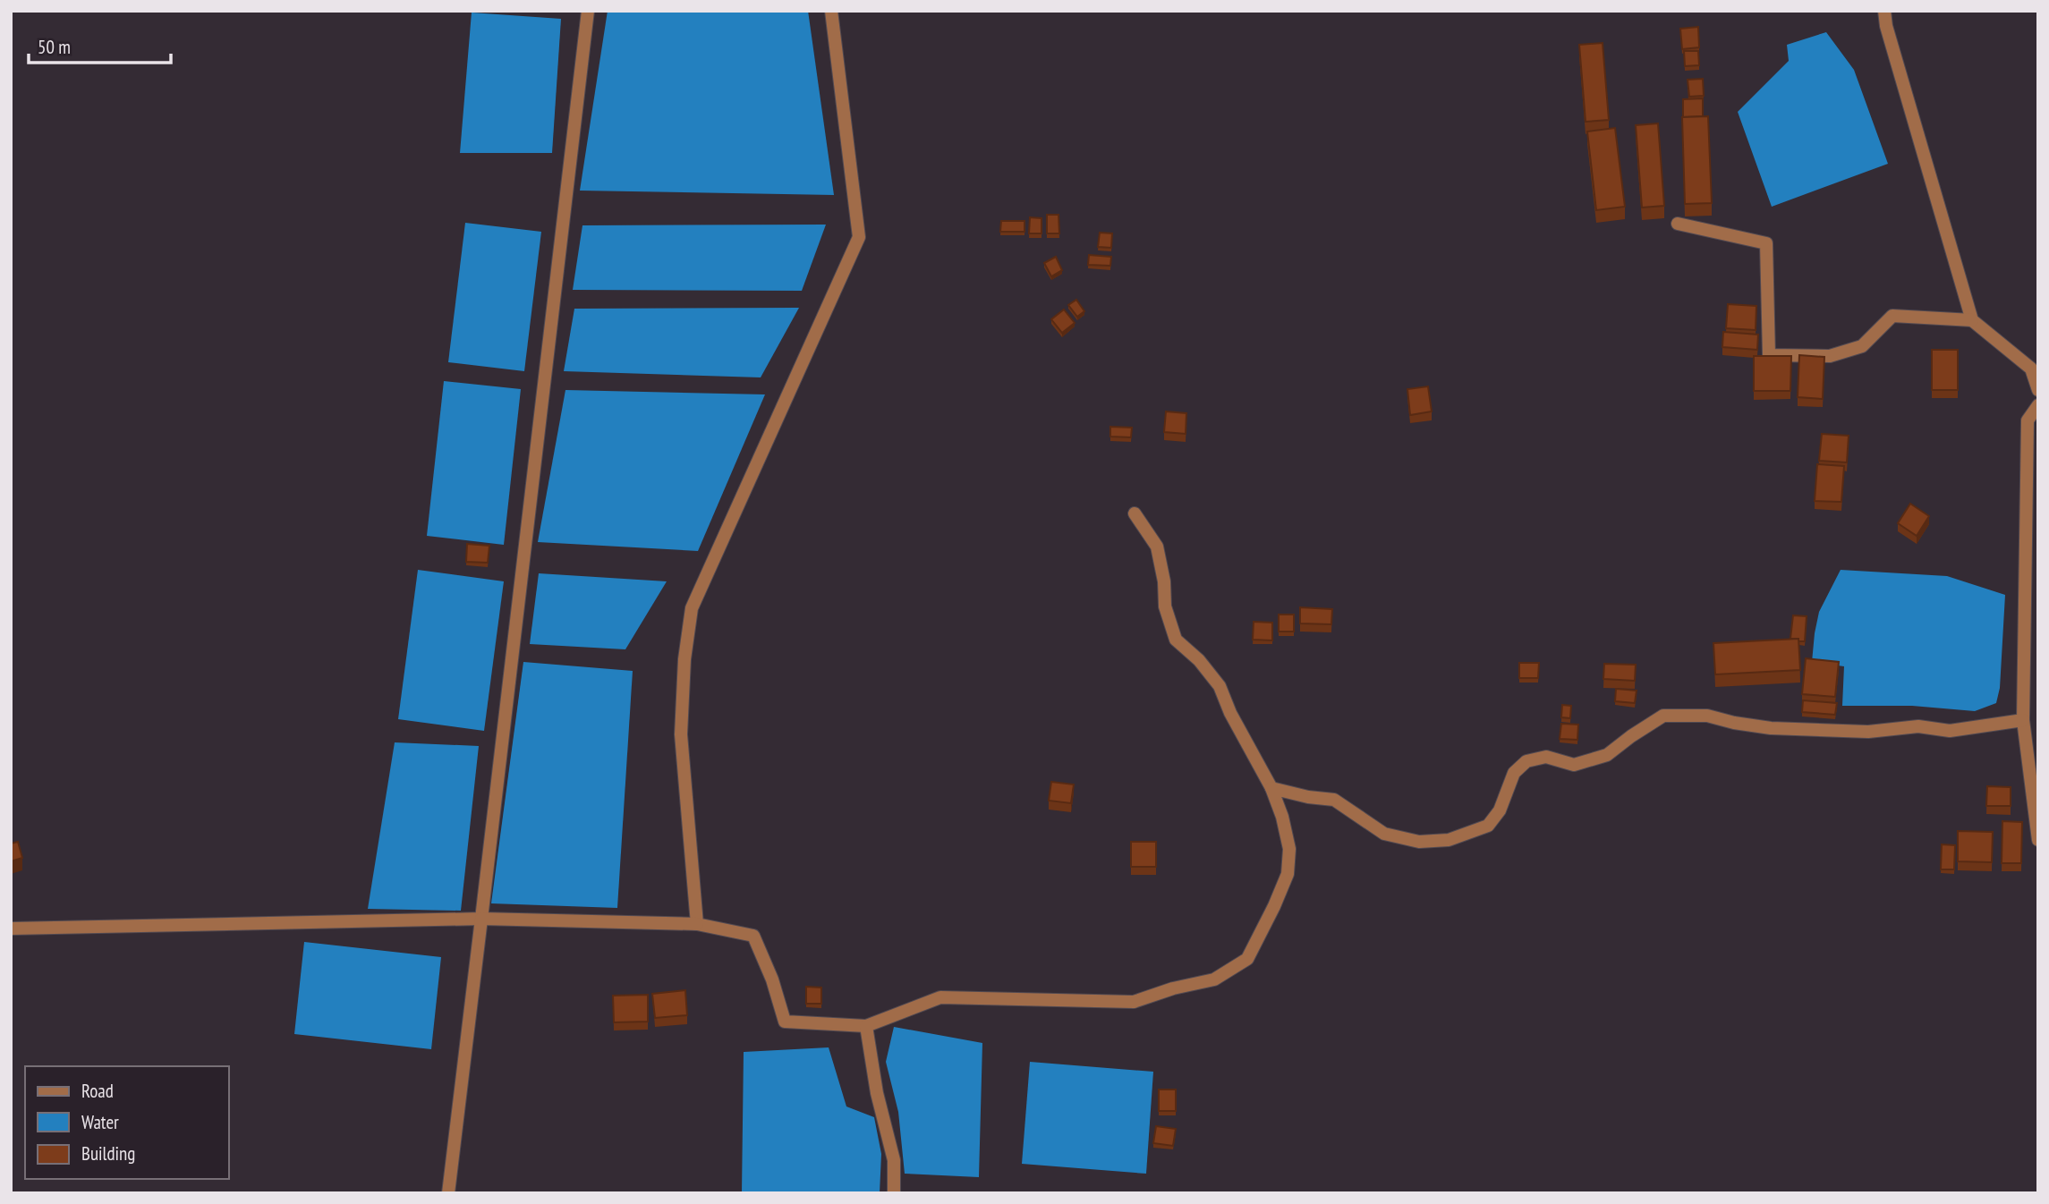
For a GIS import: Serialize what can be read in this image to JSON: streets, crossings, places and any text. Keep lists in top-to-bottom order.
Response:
{
  "legend": ["Road", "Water", "Building"],
  "scale_bar": "50 m"
}
